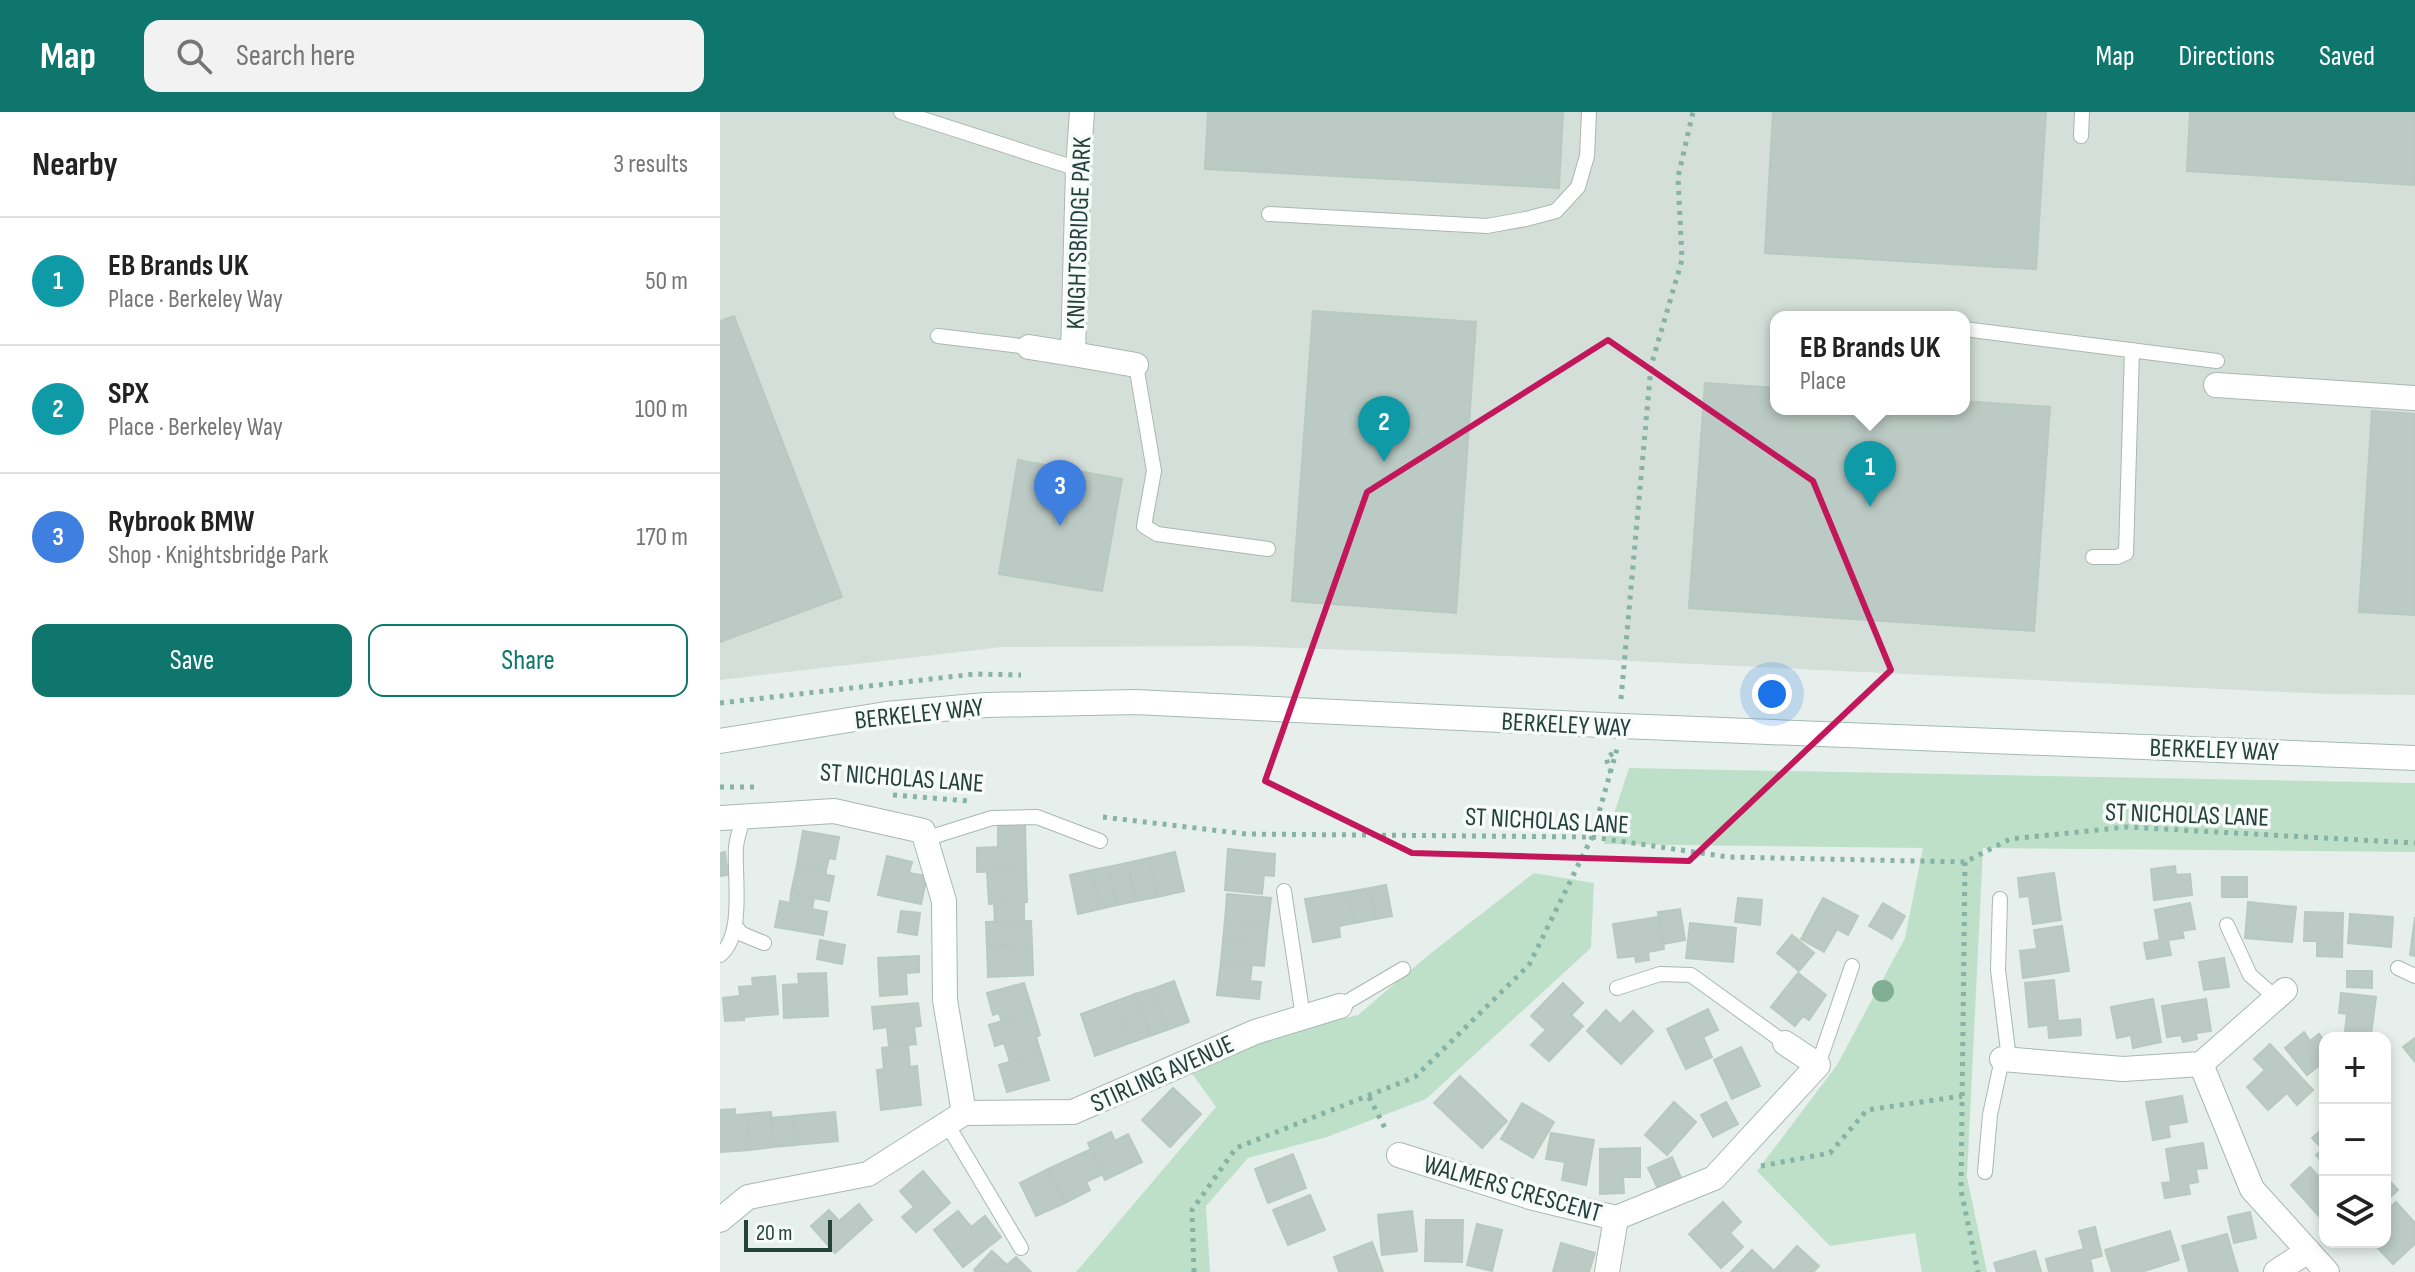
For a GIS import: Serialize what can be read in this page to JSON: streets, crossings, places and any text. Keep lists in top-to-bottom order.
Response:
{
  "streets": {
    "street": [
      "KNIGHTSBRIDGE PARK",
      "BERKELEY WAY",
      "STIRLING AVENUE",
      "WALMERS CRESCENT"
    ],
    "path": ["ST NICHOLAS LANE"]
  },
  "scale_bar": "20 m",
  "page": {
    "header": "Map",
    "search": "Search here",
    "nav": ["Map", "Directions", "Saved"],
    "heading": ["Nearby", "3 results"],
    "list": [
      {
        "mark": "1",
        "name": "EB Brands UK",
        "note": "Place · Berkeley Way",
        "value": "50 m"
      },
      {
        "mark": "2",
        "name": "SPX",
        "note": "Place · Berkeley Way",
        "value": "100 m"
      },
      {
        "mark": "3",
        "name": "Rybrook BMW",
        "note": "Shop · Knightsbridge Park",
        "value": "170 m"
      }
    ],
    "popup": ["EB Brands UK", "Place"],
    "pins": ["2", "1", "3"],
    "buttons": ["Save", "Share"],
    "map_buttons": ["+", "−"],
    "scale": "20 m"
  }
}
